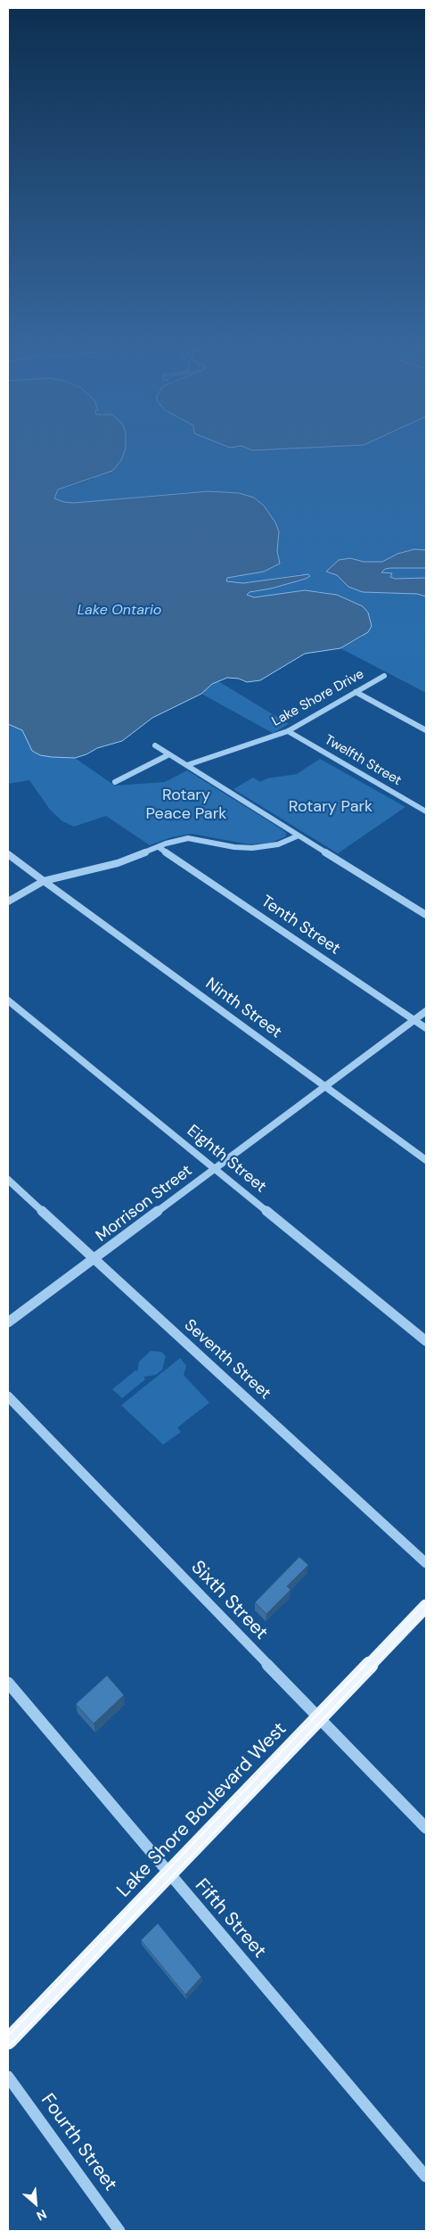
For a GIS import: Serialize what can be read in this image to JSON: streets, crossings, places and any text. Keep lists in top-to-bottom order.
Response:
{
  "streets": {
    "main road": ["Lake Shore Boulevard West"],
    "street": [
      "Lake Shore Drive",
      "Twelfth Street",
      "Tenth Street",
      "Ninth Street",
      "Eighth Street",
      "Morrison Street",
      "Seventh Street",
      "Sixth Street",
      "Fifth Street",
      "Fourth Street"
    ]
  },
  "crossings": [
    ["Lake Shore Drive", "Twelfth Street"],
    ["Tenth Street", "Morrison Street"],
    ["Ninth Street", "Morrison Street"],
    ["Eighth Street", "Morrison Street"],
    ["Morrison Street", "Seventh Street"],
    ["Sixth Street", "Lake Shore Boulevard West"],
    ["Lake Shore Boulevard West", "Fifth Street"]
  ],
  "water": ["Lake Ontario"],
  "parks": ["Rotary Peace Park", "Rotary Park"],
  "north": "bottom right"
}
